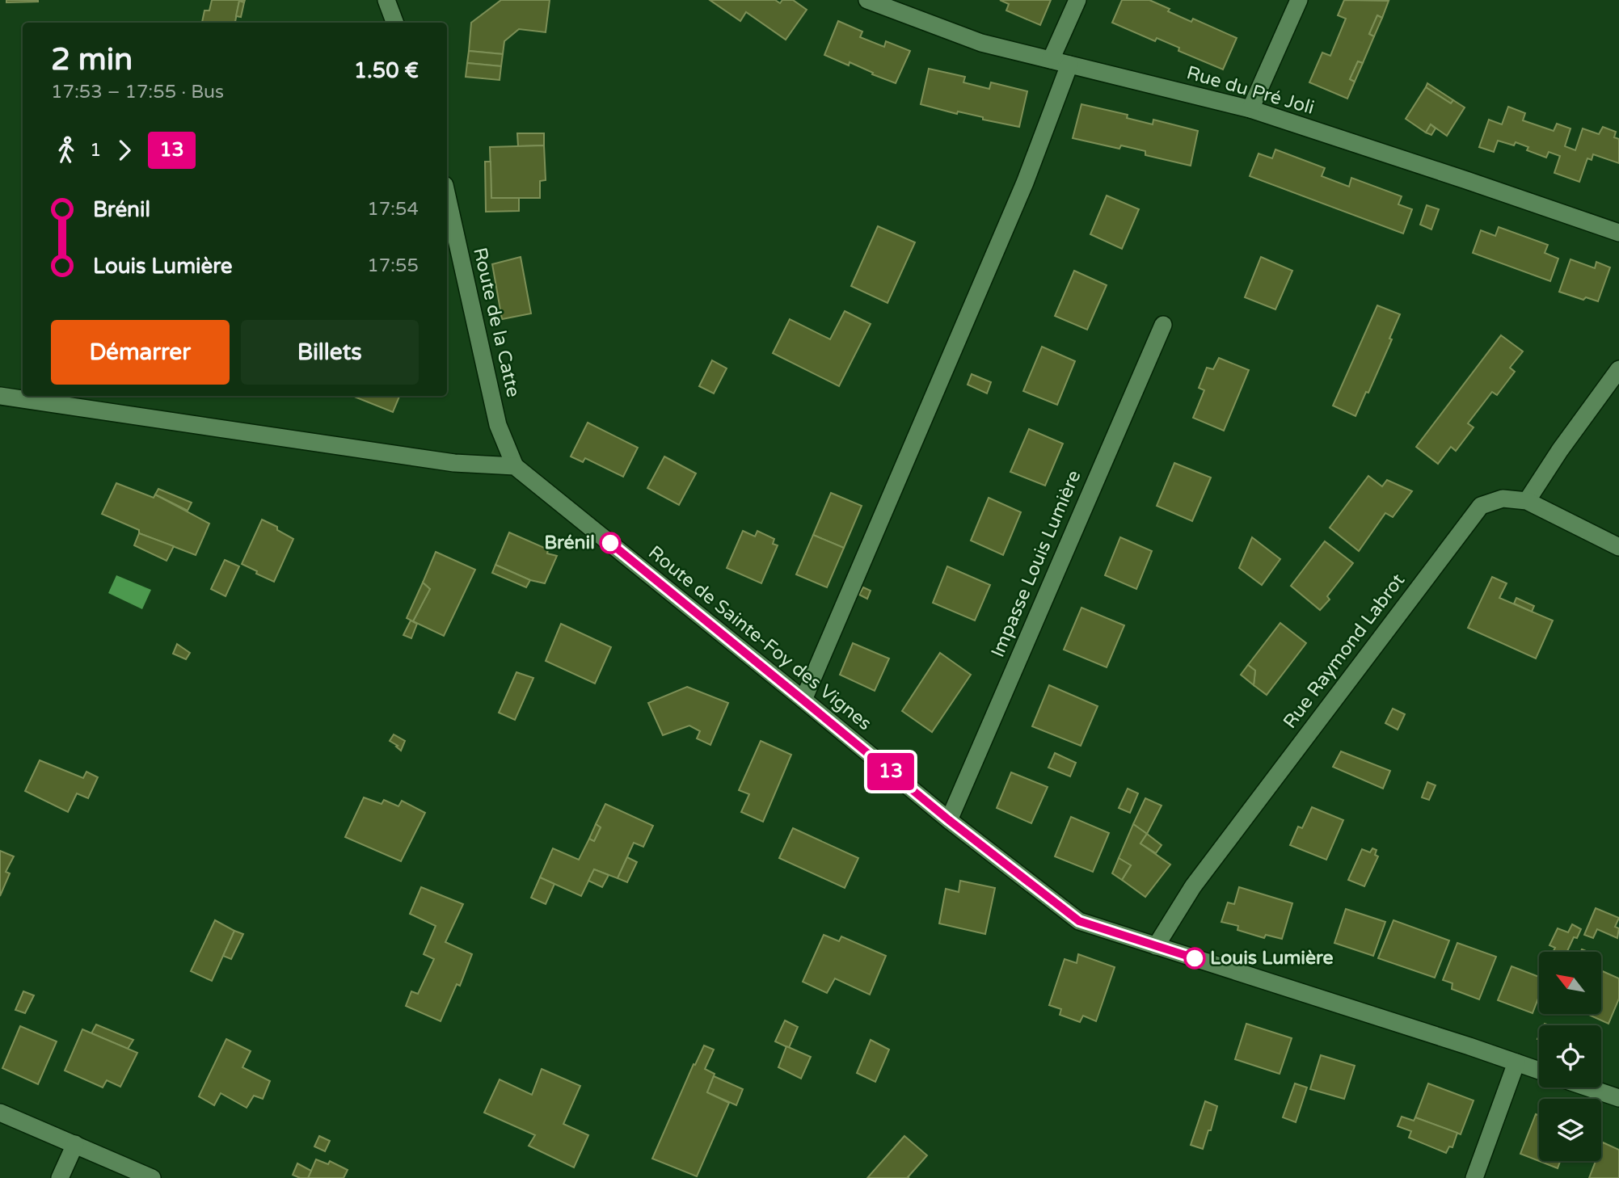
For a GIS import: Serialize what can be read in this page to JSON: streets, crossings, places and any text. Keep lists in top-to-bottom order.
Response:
{
  "streets": {
    "street": [
      "Rue du Pré Joli",
      "Route de la Catte",
      "Impasse Louis Lumière",
      "Route de Sainte-Foy des Vignes",
      "Rue Raymond Labrot"
    ]
  },
  "crossings": [
    ["Route de la Catte", "Route de Sainte-Foy des Vignes"],
    ["Impasse Louis Lumière", "Route de Sainte-Foy des Vignes"],
    ["Route de Sainte-Foy des Vignes", "Rue Raymond Labrot"]
  ],
  "places": ["Brénil", "Louis Lumière"],
  "lines": ["bus line 13"],
  "north": "top left",
  "page": {
    "on_map": "13",
    "heading": ["2 min", "17:53 – 17:55 · Bus", "1.50 €"],
    "legs": ["1", "13"],
    "list": [
      {
        "name": "Brénil",
        "value": "17:54"
      },
      {
        "name": "Louis Lumière",
        "value": "17:55"
      }
    ],
    "buttons": ["Démarrer", "Billets"]
  }
}
